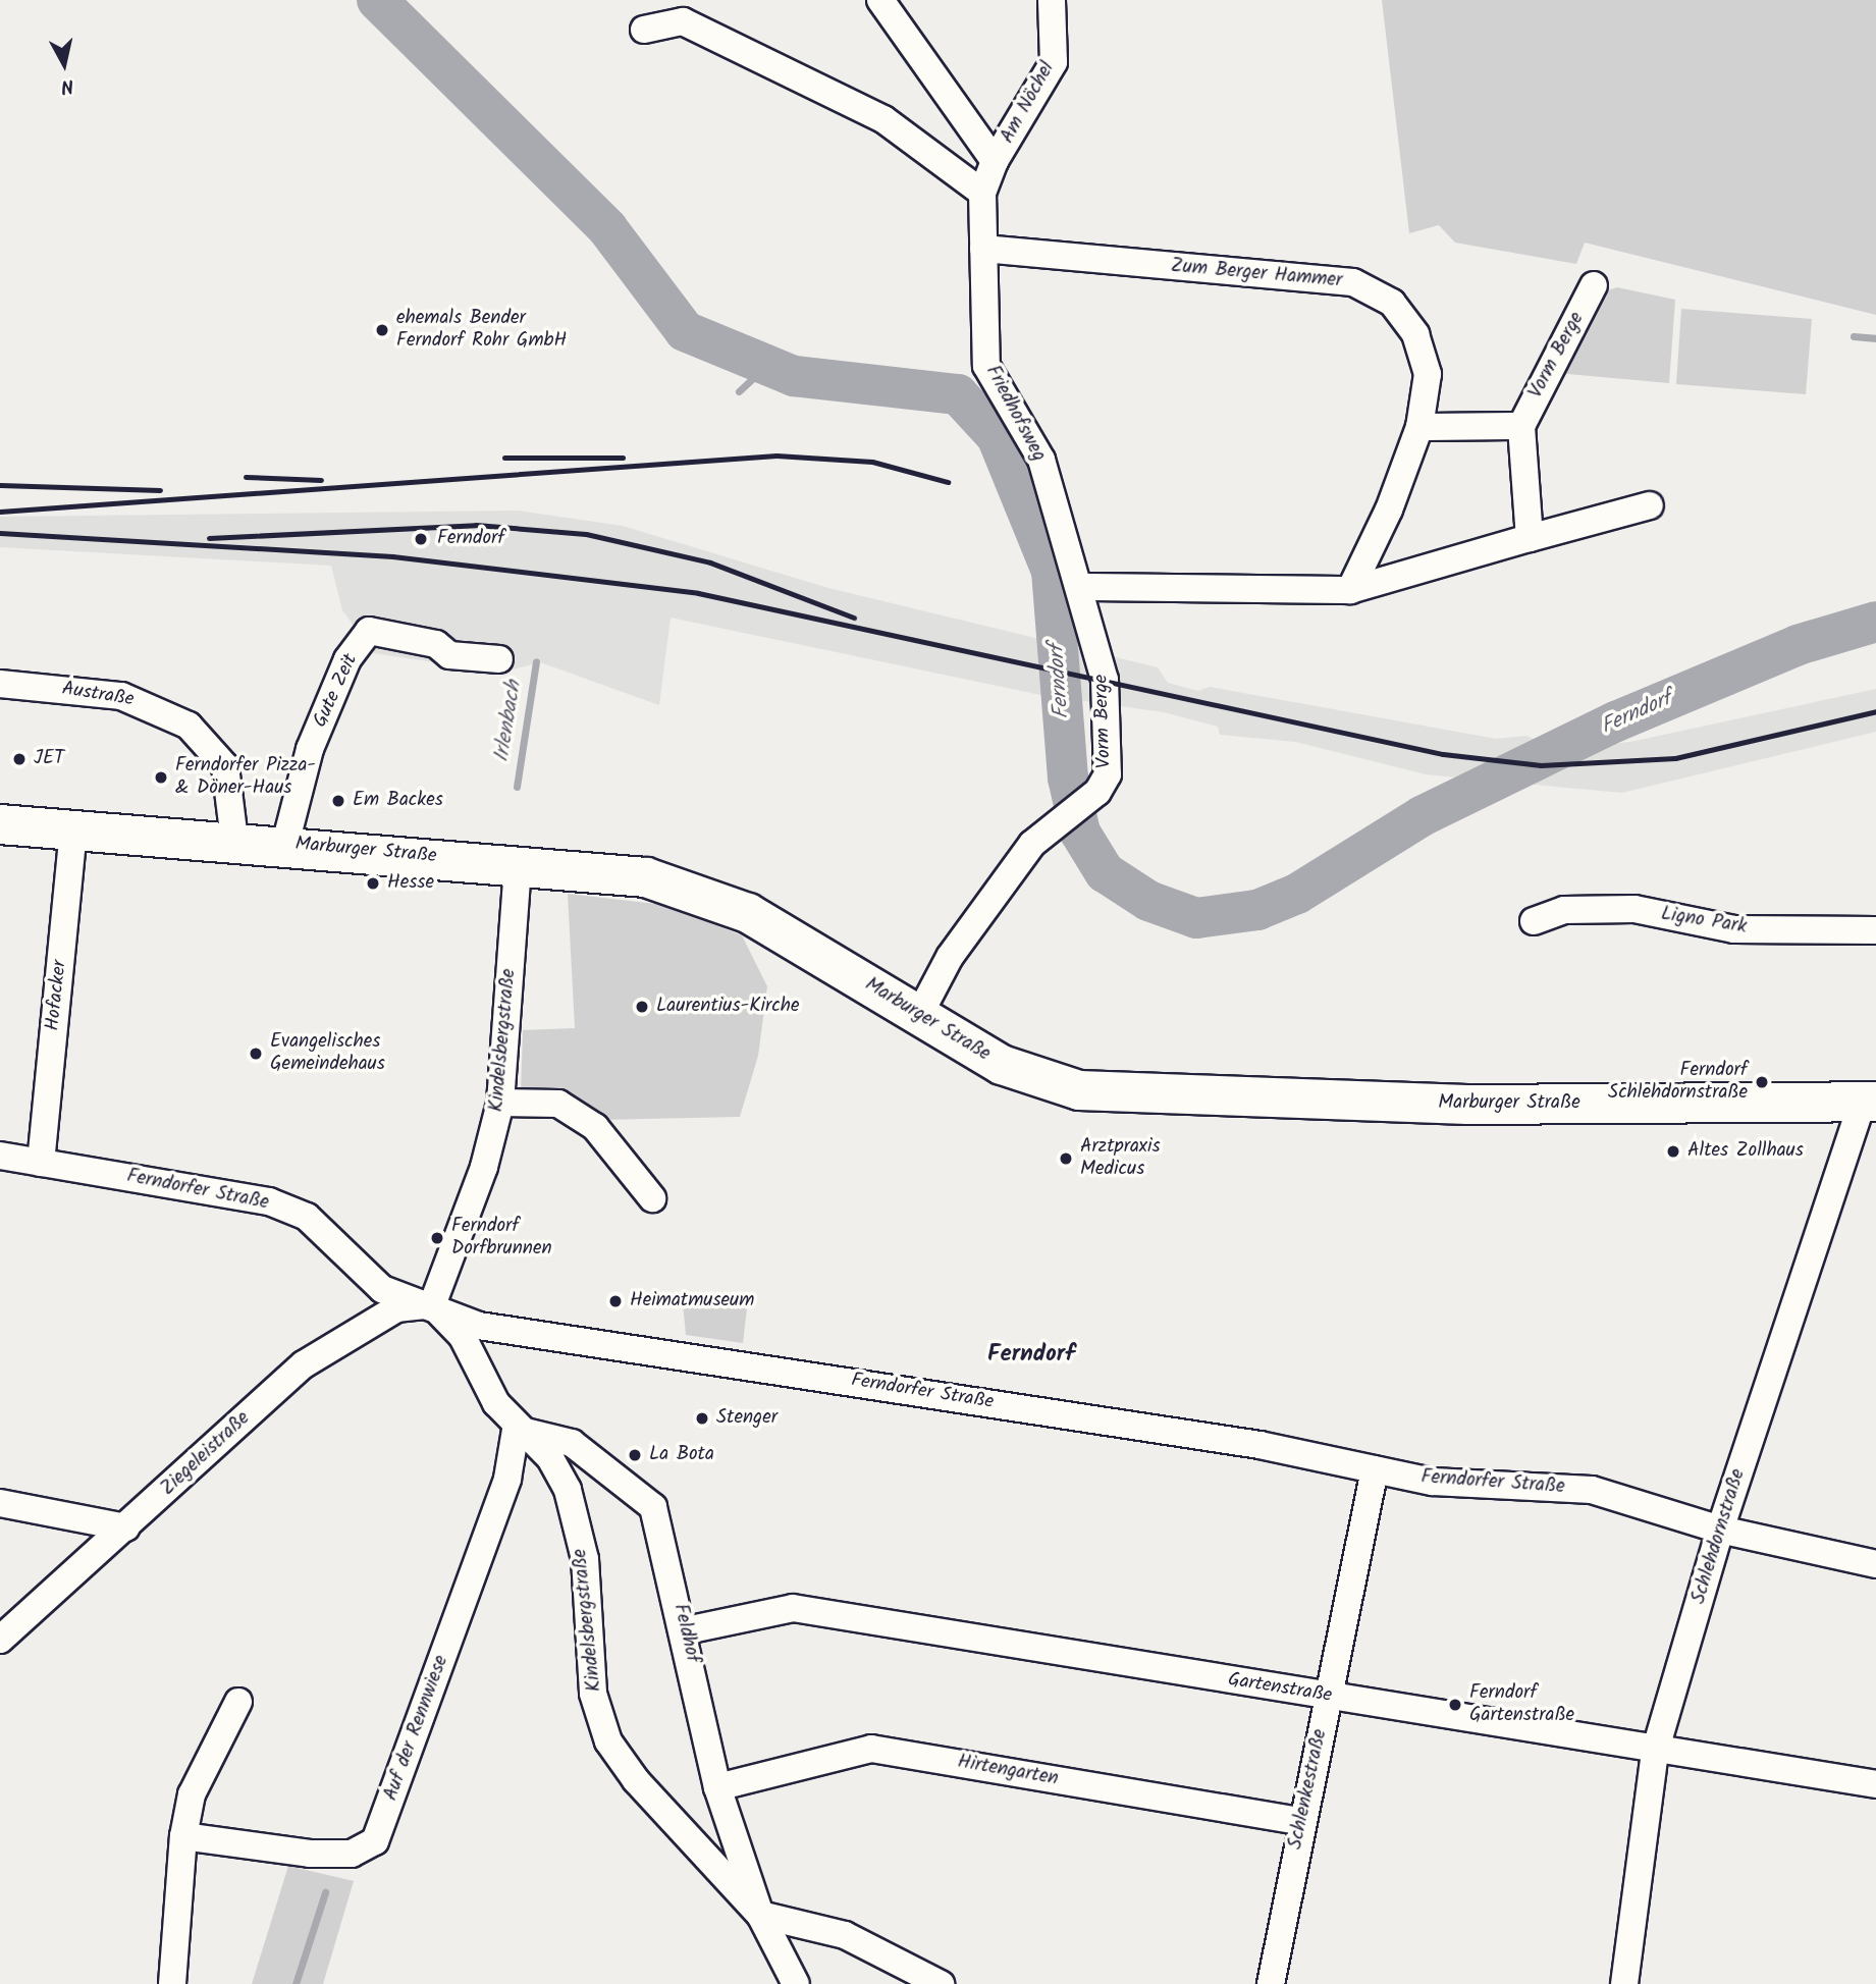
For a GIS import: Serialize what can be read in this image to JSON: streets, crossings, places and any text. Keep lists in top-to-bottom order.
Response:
{
  "streets": {
    "main road": ["Marburger Straße"],
    "street": [
      "Am Nöchel",
      "Zum Berger Hammer",
      "Vorm Berge",
      "Friedhofsweg",
      "Gute Zeit",
      "Austraße",
      "Ligno Park",
      "Hofacker",
      "Kindelsbergstraße",
      "Ferndorfer Straße",
      "Ziegeleistraße",
      "Schlehdornstraße",
      "Feldhof",
      "Gartenstraße",
      "Auf der Rennwiese",
      "Hirtengarten",
      "Schlenkestraße"
    ]
  },
  "crossings": [
    ["Am Nöchel", "Friedhofsweg"],
    ["Zum Berger Hammer", "Friedhofsweg"],
    ["Vorm Berge", "Friedhofsweg"],
    ["Vorm Berge", "Marburger Straße"],
    ["Gute Zeit", "Marburger Straße"],
    ["Austraße", "Marburger Straße"],
    ["Marburger Straße", "Hofacker"],
    ["Marburger Straße", "Kindelsbergstraße"],
    ["Marburger Straße", "Schlehdornstraße"],
    ["Hofacker", "Ferndorfer Straße"],
    ["Kindelsbergstraße", "Ferndorfer Straße"],
    ["Kindelsbergstraße", "Ziegeleistraße"],
    ["Kindelsbergstraße", "Feldhof"],
    ["Kindelsbergstraße", "Auf der Rennwiese"],
    ["Ferndorfer Straße", "Ziegeleistraße"],
    ["Ferndorfer Straße", "Schlehdornstraße"],
    ["Ferndorfer Straße", "Schlenkestraße"],
    ["Schlehdornstraße", "Gartenstraße"],
    ["Feldhof", "Gartenstraße"],
    ["Feldhof", "Auf der Rennwiese"],
    ["Feldhof", "Hirtengarten"],
    ["Gartenstraße", "Schlenkestraße"],
    ["Hirtengarten", "Schlenkestraße"]
  ],
  "districts": ["Ferndorf"],
  "water": ["Ferndorf", "Irlenbach"],
  "places": [
    "ehemals Bender Ferndorf Rohr GmbH",
    "Ferndorf",
    "JET",
    "Ferndorfer Pizza- & Döner-Haus",
    "Em Backes",
    "Hesse",
    "Laurentius-Kirche",
    "Evangelisches Gemeindehaus",
    "Ferndorf Schlehdornstraße",
    "Altes Zollhaus",
    "Arztpraxis Medicus",
    "Ferndorf Dorfbrunnen",
    "Heimatmuseum",
    "Stenger",
    "La Bota",
    "Ferndorf Gartenstraße"
  ],
  "north": "bottom"
}
